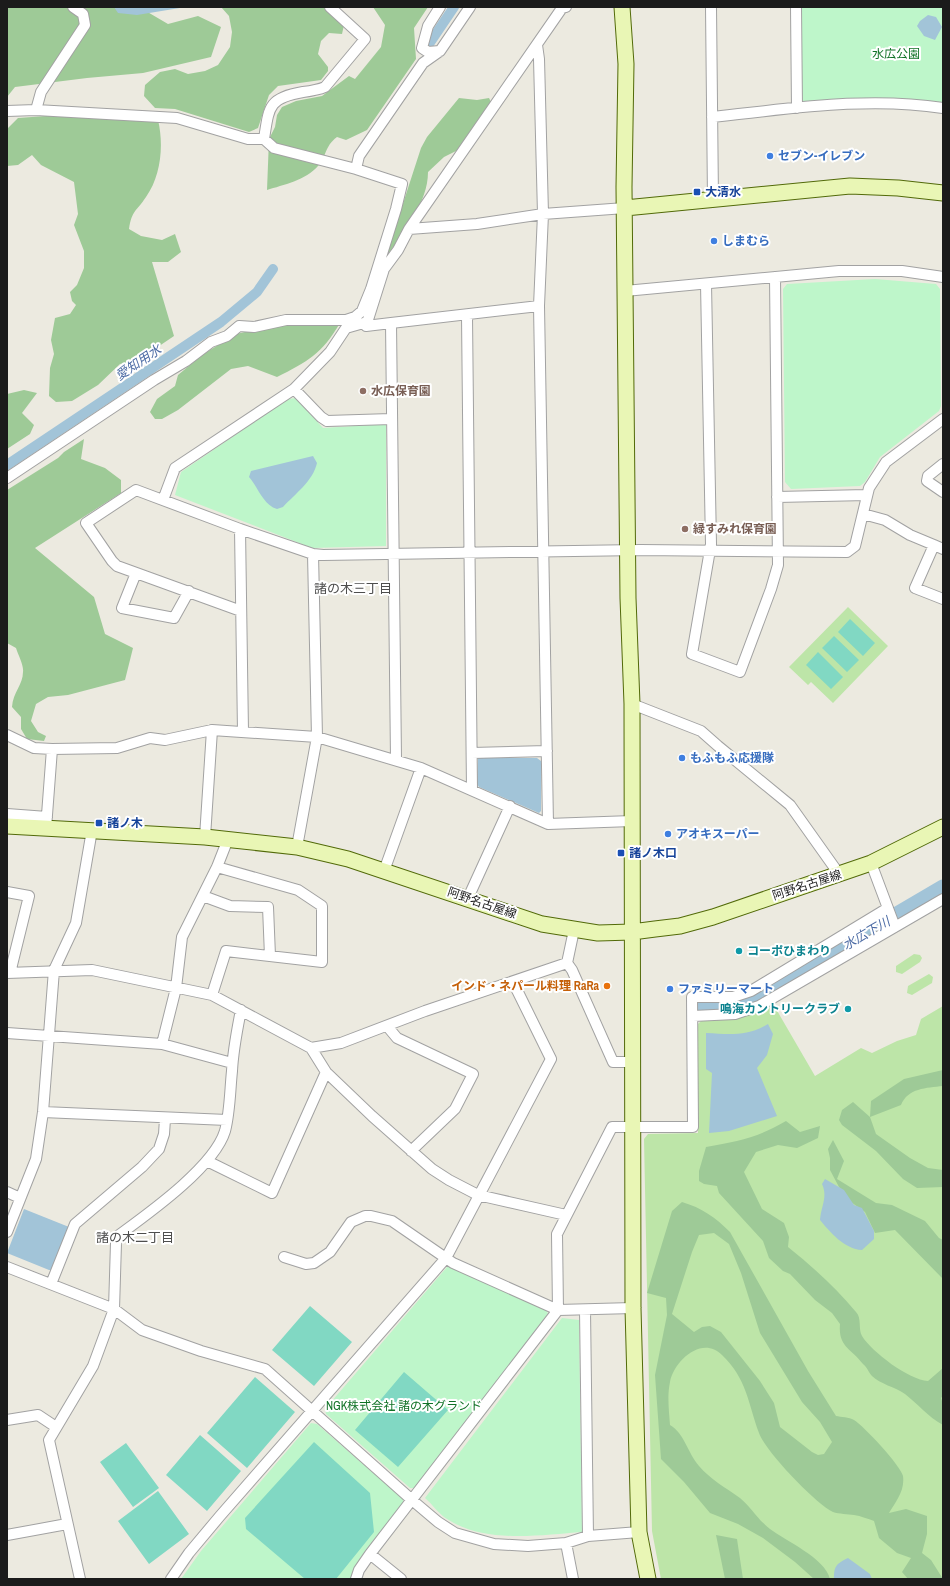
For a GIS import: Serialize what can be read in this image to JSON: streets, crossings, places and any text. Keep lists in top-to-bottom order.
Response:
{
  "streets": {
    "street": ["阿野名古屋線"]
  },
  "districts": ["諸の木三丁目", "諸の木二丁目"],
  "water": ["愛知用水", "水広下川"],
  "parks": ["水広公園", "NGK株式会社 諸の木グランド"],
  "places": {
    "other": [
      "セブン-イレブン",
      "しまむら",
      "水広保育園",
      "緑すみれ保育園",
      "もふもふ応援隊",
      "アオキスーパー",
      "コーポひまわり",
      "インド・ネパール料理 RaRa",
      "ファミリーマート",
      "鳴海カントリークラブ"
    ],
    "transit": ["大清水", "諸ノ木", "諸ノ木口"]
  }
}
